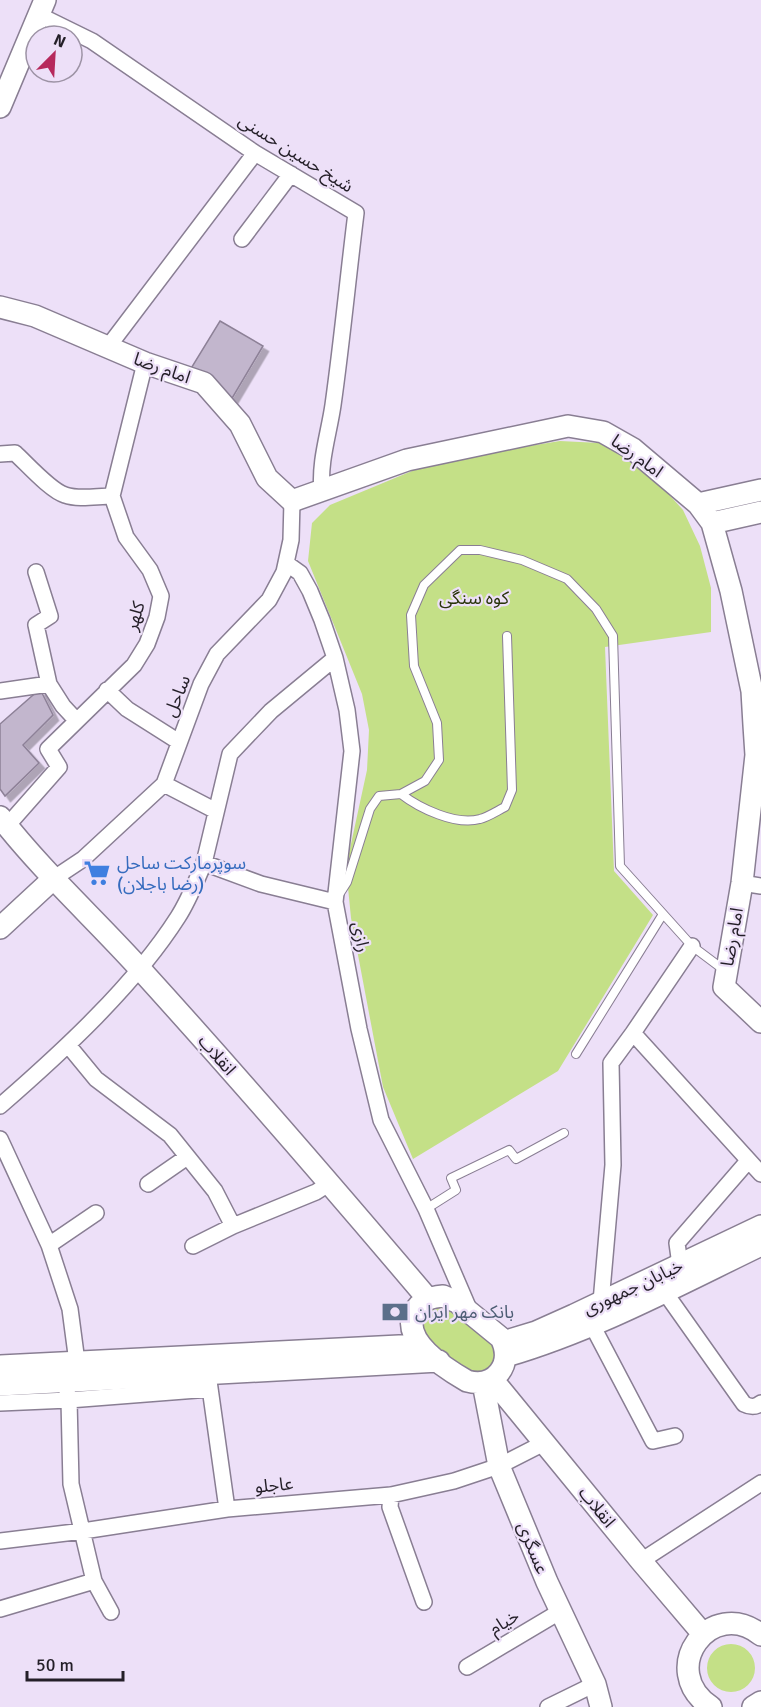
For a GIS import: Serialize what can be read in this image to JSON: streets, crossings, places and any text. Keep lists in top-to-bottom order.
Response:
{
  "streets": {
    "street": [
      "شیخ حسین حسنی",
      "امام رضا",
      "کلهر",
      "ساحل",
      "رازی",
      "انقلاب",
      "خیابان جمهوری",
      "عاجلو",
      "عسگری",
      "خیام"
    ]
  },
  "crossings": [
    ["شیخ حسین حسنی", "امام رضا"],
    ["امام رضا", "ساحل"],
    ["کلهر", "انقلاب"],
    ["ساحل", "رازی"],
    ["ساحل", "انقلاب"],
    ["رازی", "انقلاب"],
    ["رازی", "خیابان جمهوری"],
    ["رازی", "عسگری"],
    ["انقلاب", "خیابان جمهوری"],
    ["انقلاب", "عاجلو"],
    ["انقلاب", "عسگری"],
    ["خیابان جمهوری", "عسگری"],
    ["عاجلو", "عسگری"],
    ["عسگری", "خیام"]
  ],
  "parks": ["کوه سنگی"],
  "places": {
    "supermarket": ["سوپرمارکت ساحل (رضا باجلان)"],
    "bank": ["بانک مهر ایران"]
  },
  "scale_bar": "50 m",
  "north": "top right"
}
